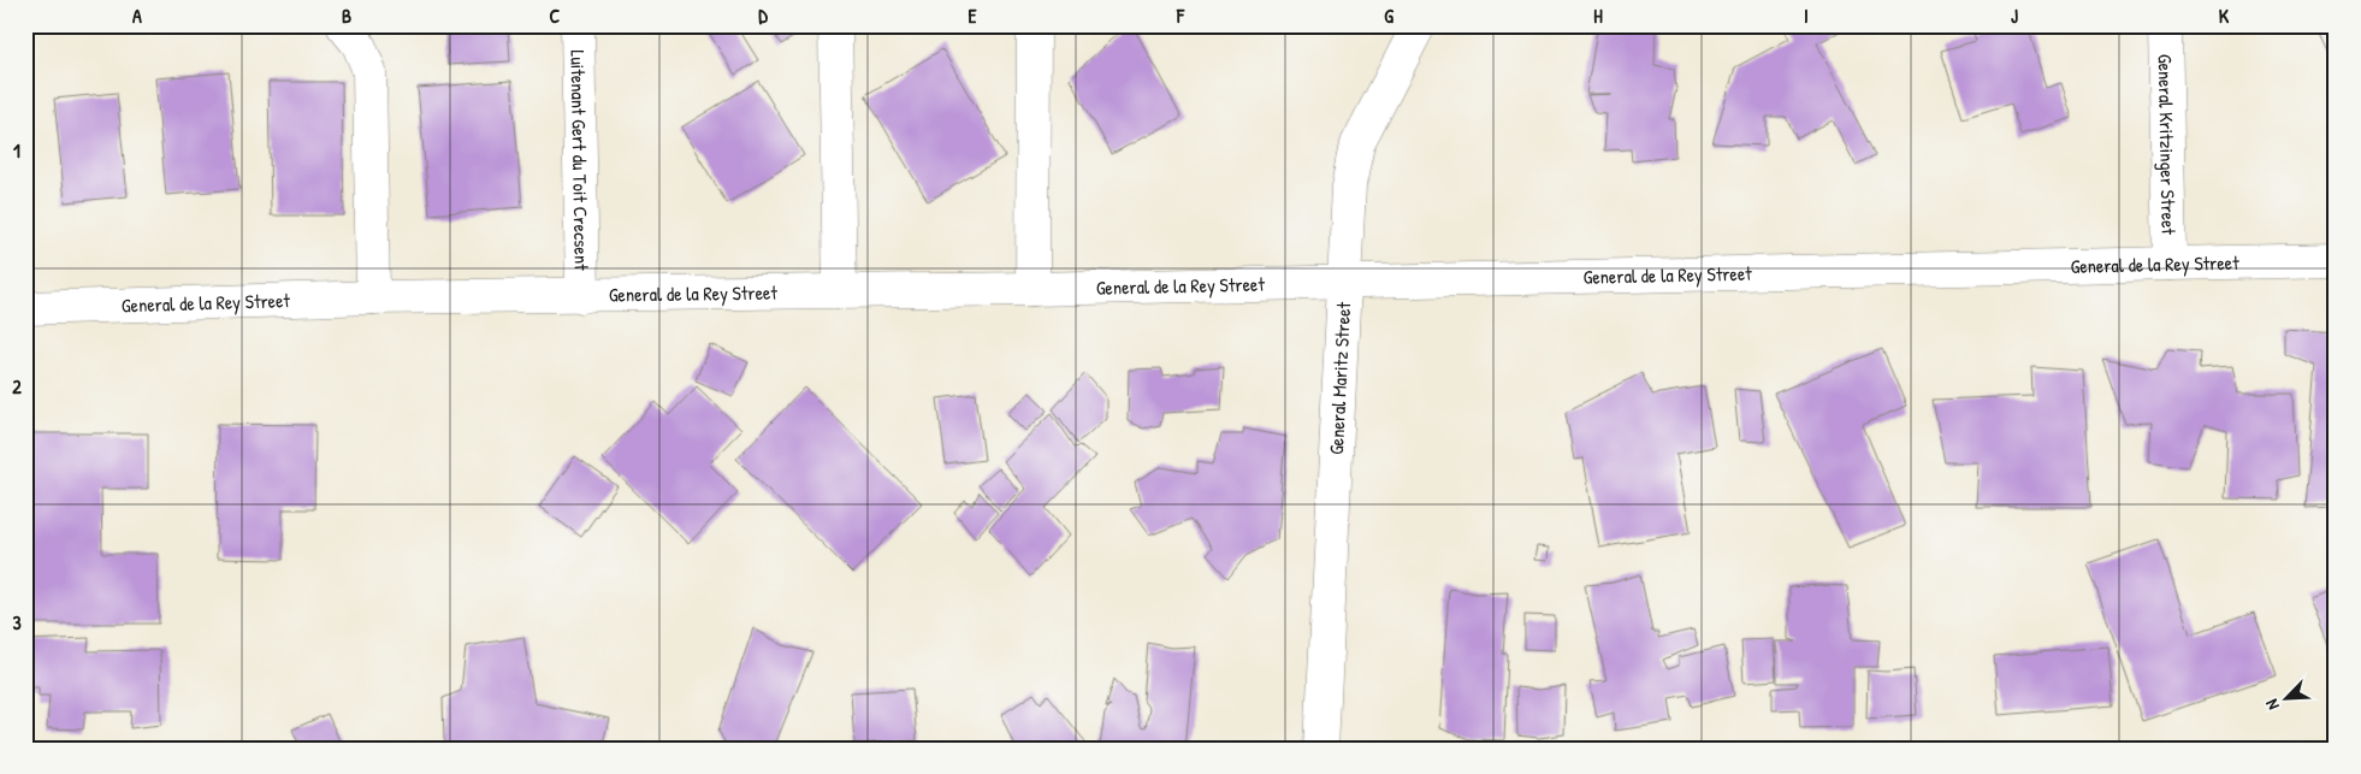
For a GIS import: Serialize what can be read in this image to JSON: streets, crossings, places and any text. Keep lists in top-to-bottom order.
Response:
{
  "streets": {
    "street": [
      "General Kritzinger Street",
      "Luitenant Gert du Toit Crecsent",
      "General de la Rey Street",
      "General Maritz Street"
    ]
  },
  "crossings": [
    ["General Kritzinger Street", "General de la Rey Street"],
    ["Luitenant Gert du Toit Crecsent", "General de la Rey Street"],
    ["General de la Rey Street", "General Maritz Street"]
  ],
  "north": "bottom left",
  "grid": {
    "columns": [
      "A",
      "B",
      "C",
      "D",
      "E",
      "F",
      "G",
      "H",
      "I",
      "J",
      "K"
    ],
    "rows": ["1", "2", "3"]
  }
}
